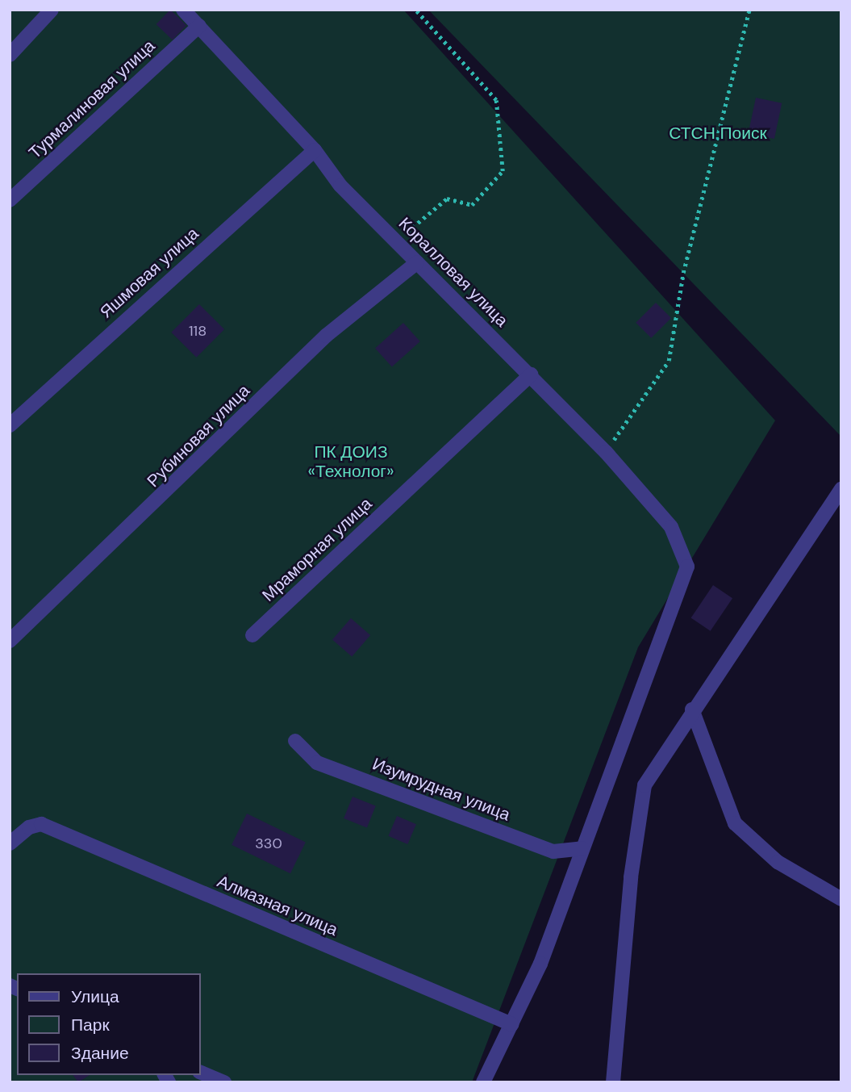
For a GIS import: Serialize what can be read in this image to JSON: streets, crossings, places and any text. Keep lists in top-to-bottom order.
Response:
{
  "streets": {
    "street": [
      "Турмалиновая улица",
      "Коралловая улица",
      "Яшмовая улица",
      "Рубиновая улица",
      "Мраморная улица",
      "Изумрудная улица",
      "Алмазная улица"
    ]
  },
  "crossings": [
    ["Турмалиновая улица", "Коралловая улица"],
    ["Коралловая улица", "Яшмовая улица"],
    ["Коралловая улица", "Рубиновая улица"],
    ["Коралловая улица", "Мраморная улица"],
    ["Коралловая улица", "Изумрудная улица"]
  ],
  "parks": ["СТСН Поиск", "ПК ДОИЗ «Технолог»"],
  "house_numbers": ["118", "330"],
  "legend": ["Улица", "Парк", "Здание"]
}
